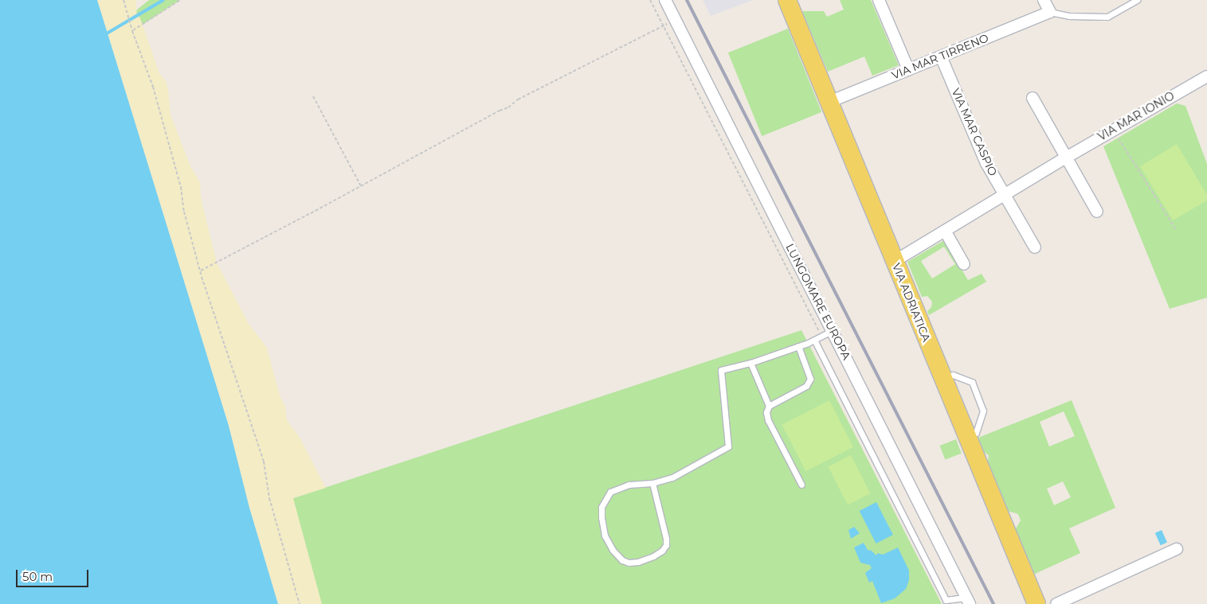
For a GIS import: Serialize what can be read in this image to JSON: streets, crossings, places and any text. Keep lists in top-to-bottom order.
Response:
{
  "streets": {
    "main road": ["VIA ADRIATICA"],
    "street": [
      "VIA MAR TIRRENO",
      "VIA MAR IONIO",
      "VIA MAR CASPIO",
      "LUNGOMARE EUROPA"
    ]
  },
  "crossings": [
    ["VIA MAR TIRRENO", "VIA MAR CASPIO"],
    ["VIA MAR TIRRENO", "VIA ADRIATICA"],
    ["VIA MAR IONIO", "VIA MAR CASPIO"],
    ["VIA MAR IONIO", "VIA ADRIATICA"]
  ],
  "scale_bar": "50 m"
}
